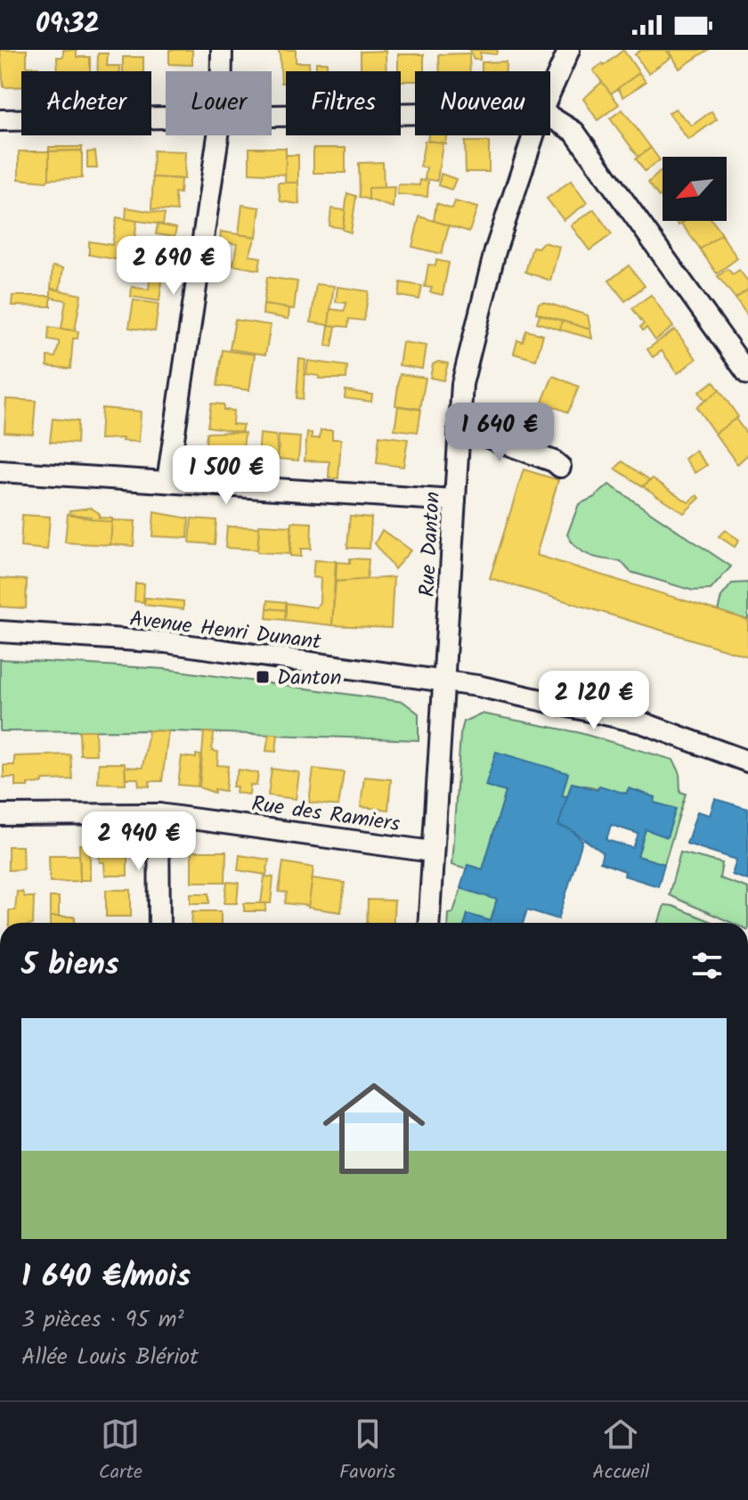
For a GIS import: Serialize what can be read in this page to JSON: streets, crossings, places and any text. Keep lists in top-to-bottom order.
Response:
{
  "streets": {
    "street": ["Rue Danton", "Avenue Henri Dunant", "Rue des Ramiers"]
  },
  "crossings": [
    ["Rue Danton", "Avenue Henri Dunant"],
    ["Rue Danton", "Rue des Ramiers"]
  ],
  "places": {
    "transit": ["Danton"]
  },
  "north": "bottom left",
  "page": {
    "status": "09:32",
    "chip": [
      "Acheter",
      "Louer",
      "Filtres",
      "Nouveau"
    ],
    "price": [
      "2 690 €",
      "1 640 €",
      "1 500 €",
      "2 120 €",
      "2 940 €"
    ],
    "heading": "5 biens",
    "list": [
      {
        "name": "1 640 €/mois",
        "note": "3 pièces · 95 m² · Allée Louis Blériot"
      }
    ],
    "tabs": ["Carte", "Favoris", "Accueil"]
  }
}
